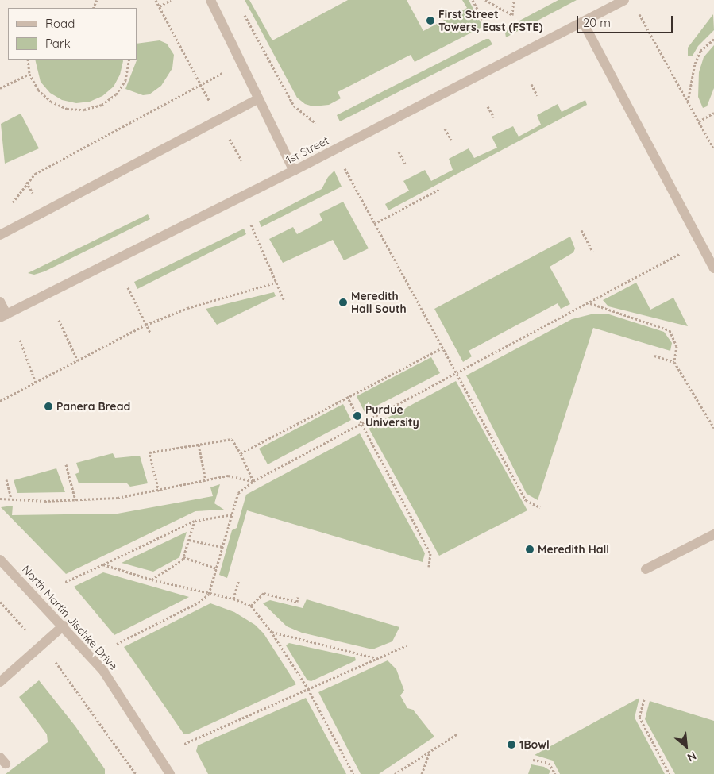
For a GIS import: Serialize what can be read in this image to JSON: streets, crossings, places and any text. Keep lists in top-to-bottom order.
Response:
{
  "streets": {
    "street": ["1st Street", "North Martin Jischke Drive"]
  },
  "places": [
    "First Street Towers, East (FSTE)",
    "Meredith Hall South",
    "Panera Bread",
    "Purdue University",
    "Meredith Hall",
    "1Bowl"
  ],
  "legend": ["Road", "Park"],
  "scale_bar": "20 m",
  "north": "bottom right"
}
